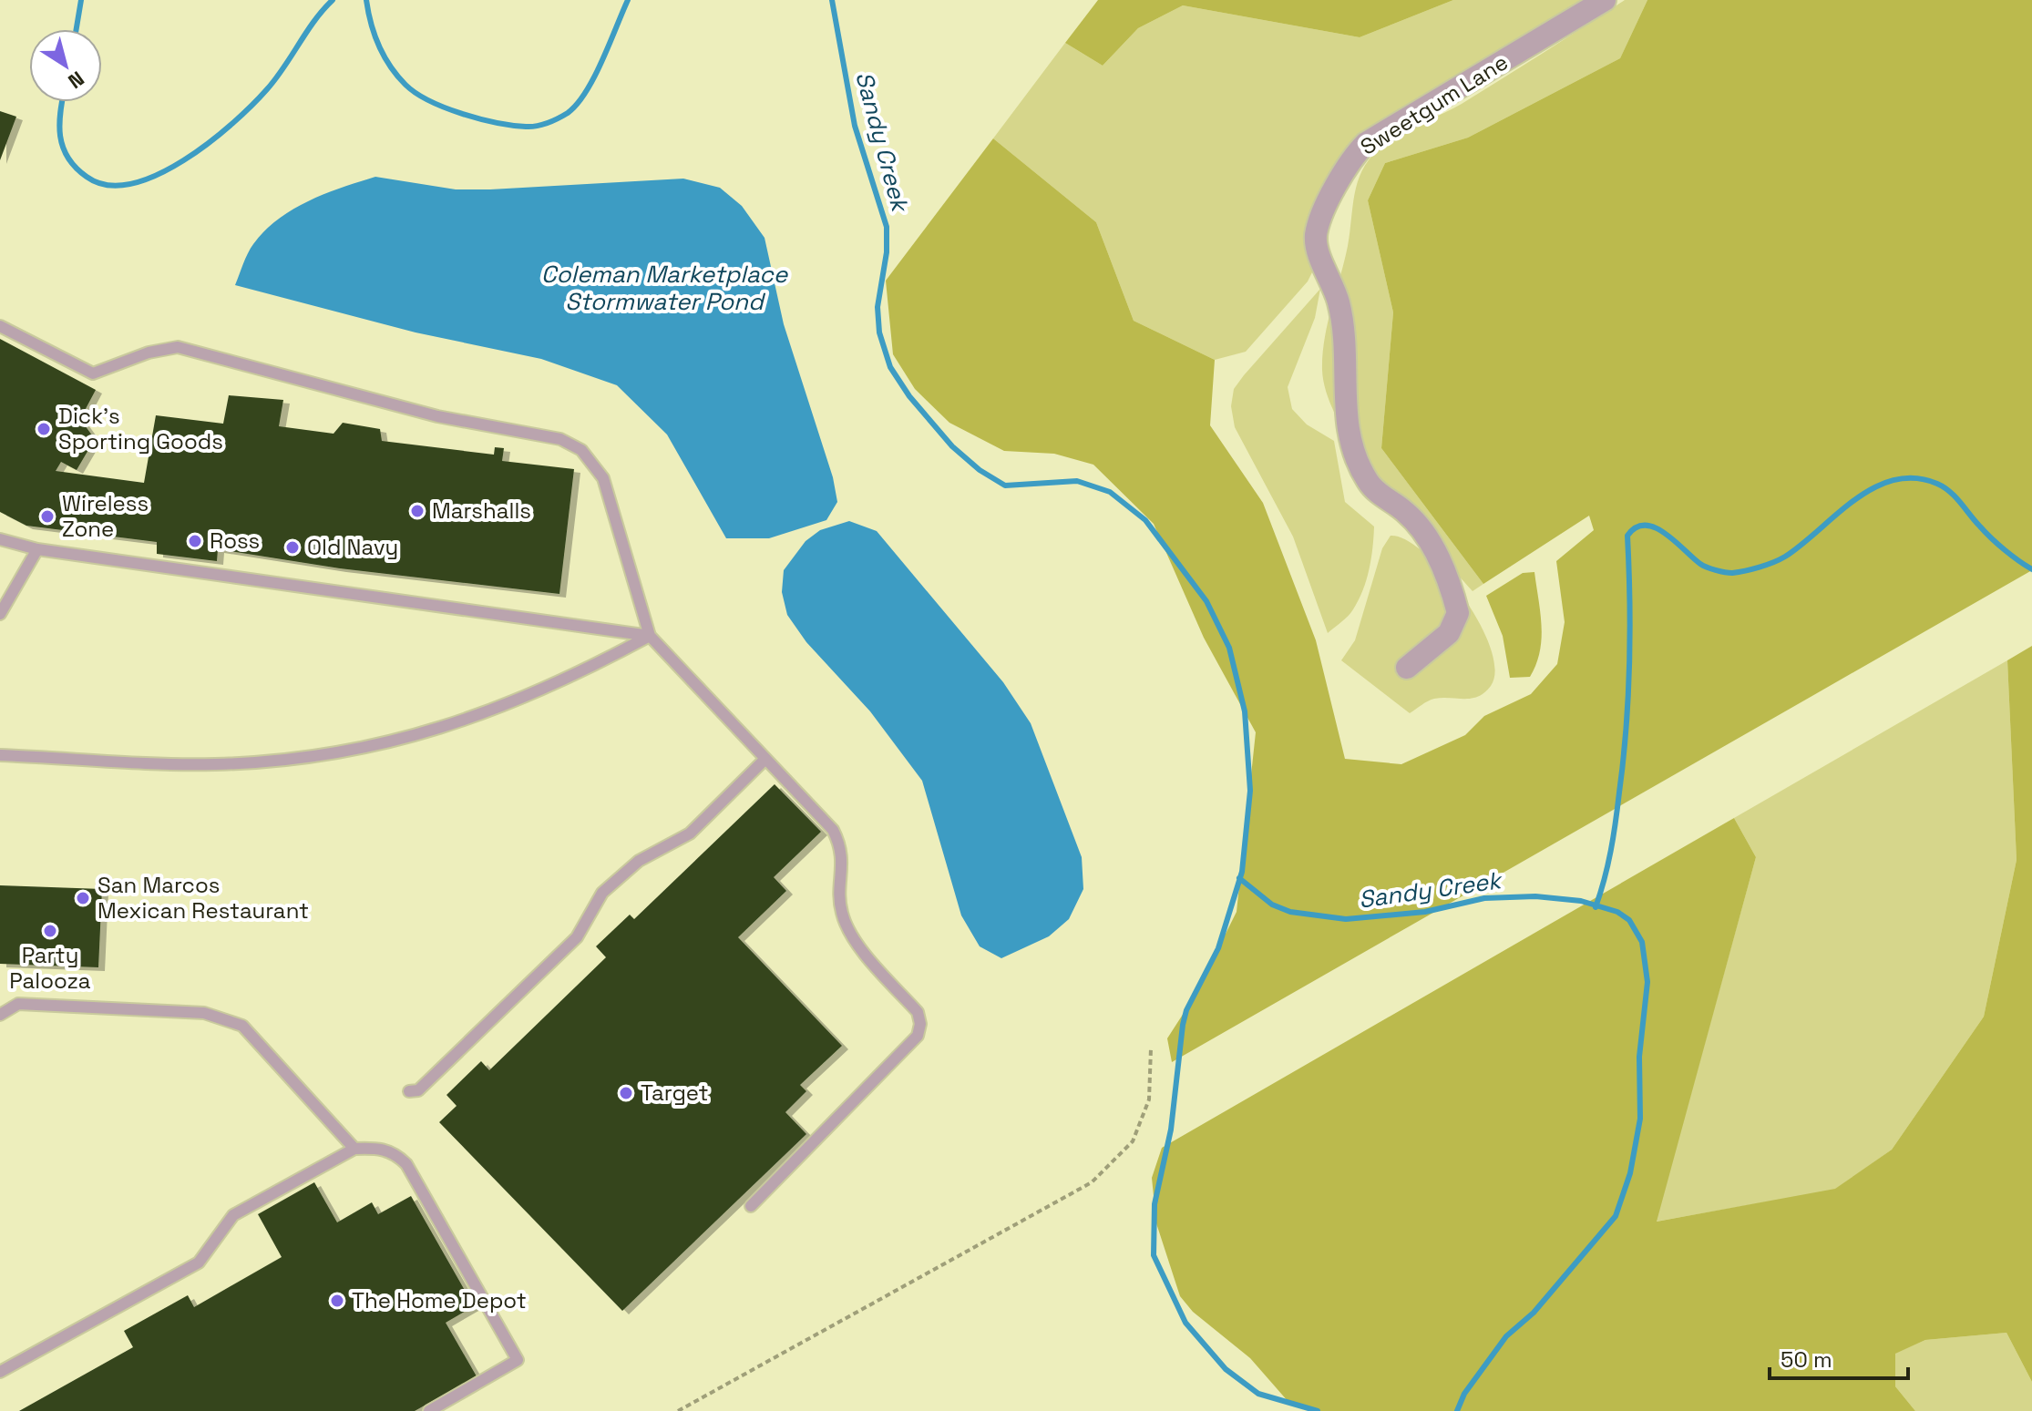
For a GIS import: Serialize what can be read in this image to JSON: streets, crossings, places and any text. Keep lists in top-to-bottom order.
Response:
{
  "streets": {
    "street": ["Sweetgum Lane"]
  },
  "water": ["Sandy Creek", "Coleman Marketplace Stormwater Pond"],
  "places": [
    "Dick's Sporting Goods",
    "Marshalls",
    "Wireless Zone",
    "Ross",
    "Old Navy",
    "San Marcos Mexican Restaurant",
    "Party Palooza",
    "Target",
    "The Home Depot"
  ],
  "scale_bar": "50 m",
  "north": "bottom right"
}
